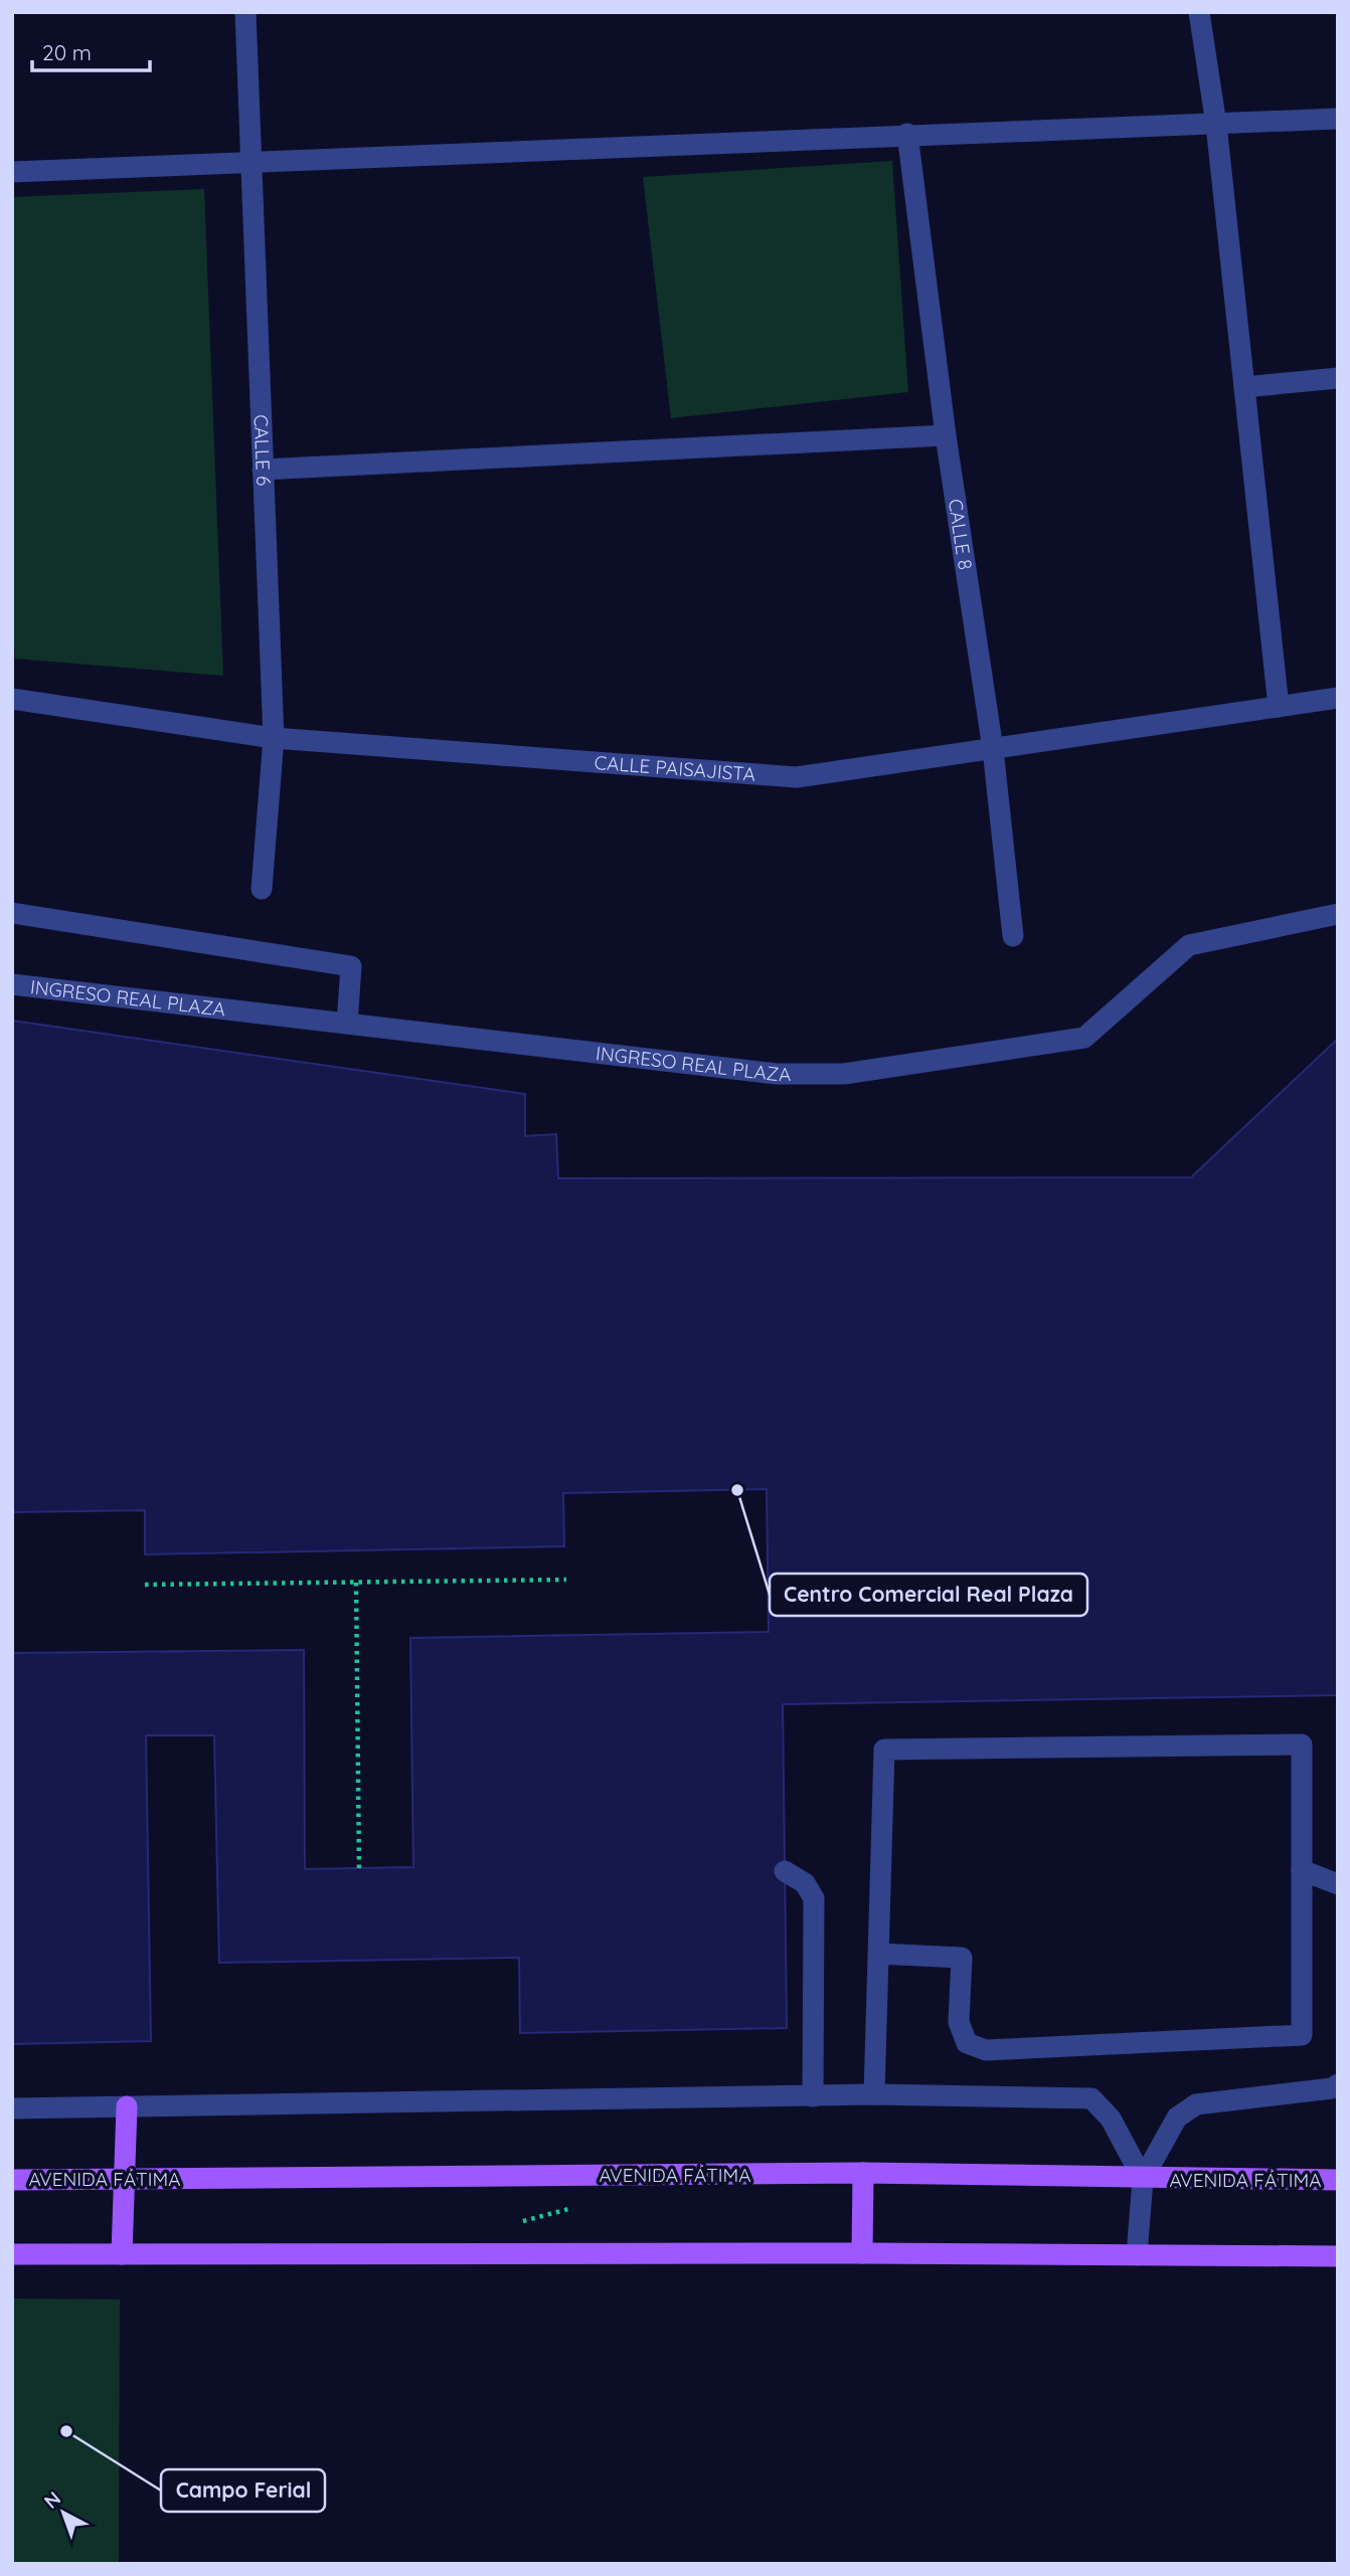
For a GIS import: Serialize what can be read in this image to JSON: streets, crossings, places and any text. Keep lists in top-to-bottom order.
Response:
{
  "streets": {
    "main road": ["AVENIDA FÁTIMA"],
    "street": [
      "CALLE 6",
      "CALLE 8",
      "CALLE PAISAJISTA",
      "INGRESO REAL PLAZA"
    ]
  },
  "crossings": [
    ["CALLE 6", "CALLE PAISAJISTA"],
    ["CALLE 8", "CALLE PAISAJISTA"]
  ],
  "places": ["Centro Comercial Real Plaza", "Campo Ferial"],
  "scale_bar": "20 m",
  "north": "top left"
}
